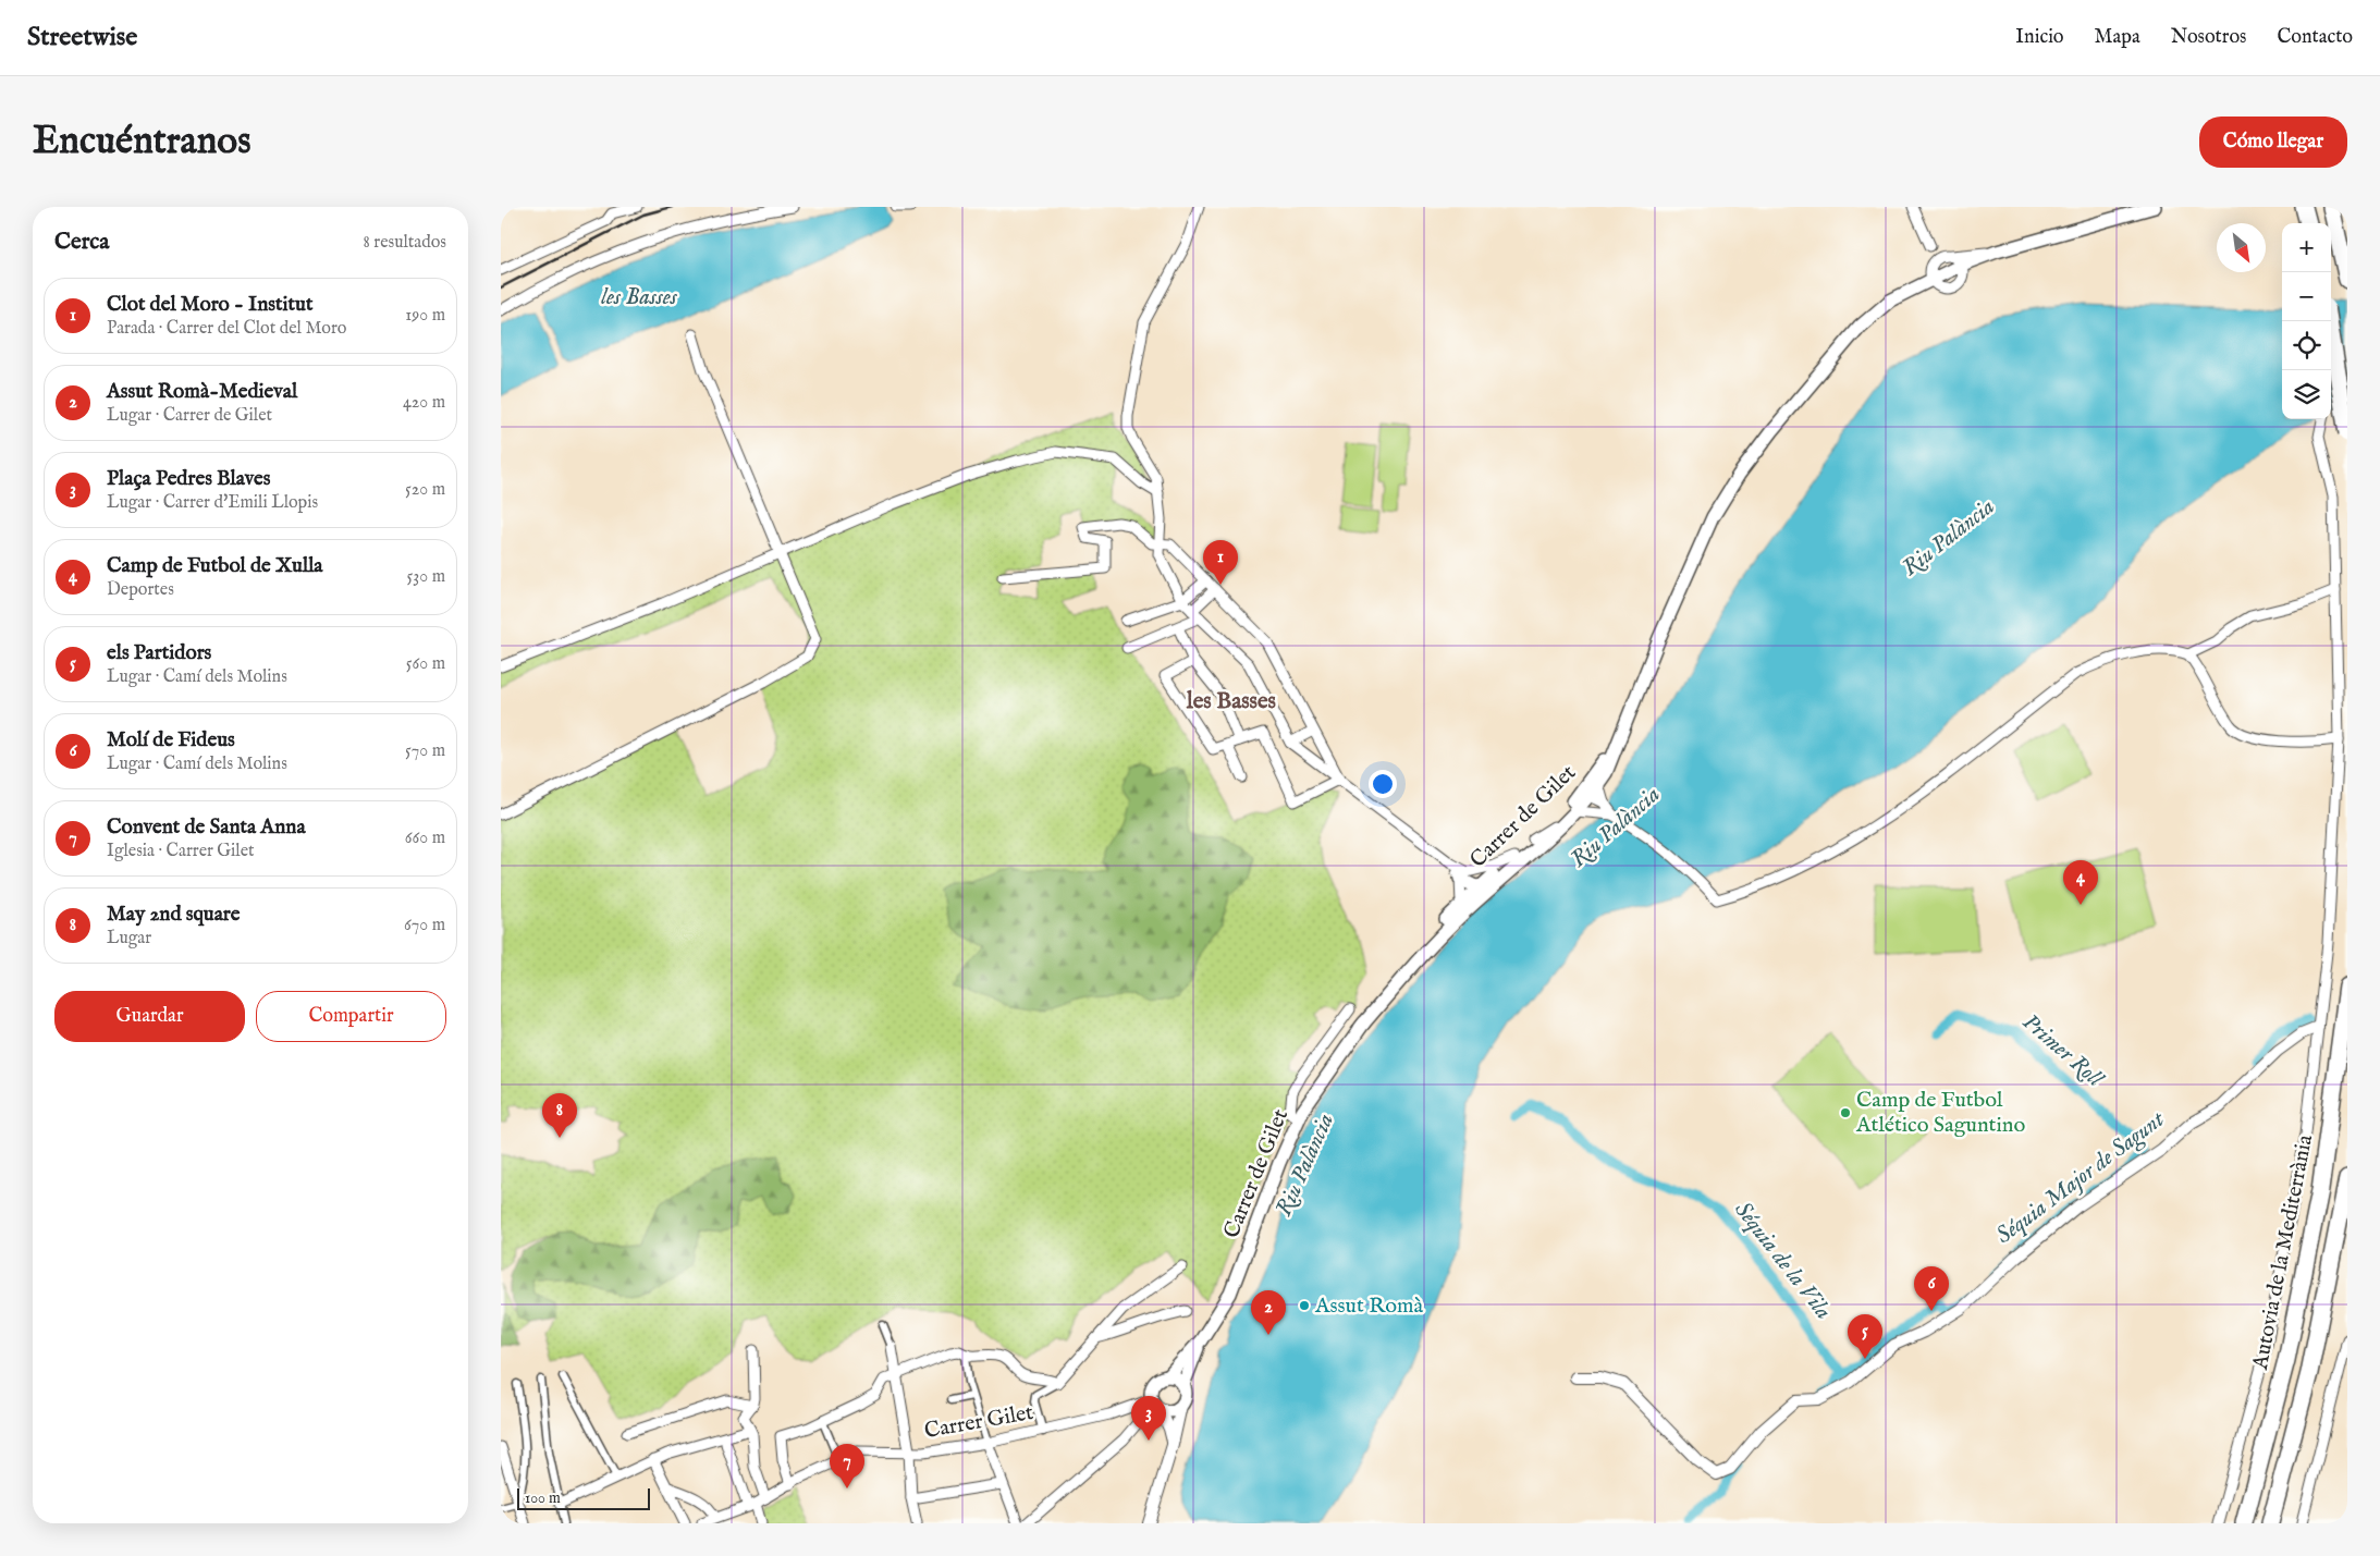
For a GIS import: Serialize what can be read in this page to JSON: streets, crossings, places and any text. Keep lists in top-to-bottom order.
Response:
{
  "streets": {
    "highway": ["Autovia de la Mediterrània"],
    "main road": ["Carrer de Gilet"],
    "street": ["Carrer Gilet"]
  },
  "crossings": [
    ["Carrer de Gilet", "Carrer Gilet"]
  ],
  "districts": ["les Basses"],
  "water": [
    "les Basses",
    "Riu Palància",
    "Primer Roll",
    "Séquia Major de Sagunt",
    "Séquia de la Vila"
  ],
  "places": ["Camp de Futbol Atlético Saguntino", "Assut Romà"],
  "scale_bar": "100 m",
  "north": "bottom right",
  "page": {
    "header": "Streetwise",
    "nav": [
      "Inicio",
      "Mapa",
      "Nosotros",
      "Contacto"
    ],
    "buttons": [
      "Cómo llegar",
      ["Guardar", "Compartir"]
    ],
    "title": "Encuéntranos",
    "heading": ["Cerca", "8 resultados"],
    "map_buttons": ["+", "−"],
    "list": [
      {
        "mark": "1",
        "name": "Clot del Moro - Institut",
        "note": "Parada · Carrer del Clot del Moro",
        "value": "190 m"
      },
      {
        "mark": "2",
        "name": "Assut Romà-Medieval",
        "note": "Lugar · Carrer de Gilet",
        "value": "420 m"
      },
      {
        "mark": "3",
        "name": "Plaça Pedres Blaves",
        "note": "Lugar · Carrer d'Emili Llopis",
        "value": "520 m"
      },
      {
        "mark": "4",
        "name": "Camp de Futbol de Xulla",
        "note": "Deportes",
        "value": "530 m"
      },
      {
        "mark": "5",
        "name": "els Partidors",
        "note": "Lugar · Camí dels Molins",
        "value": "560 m"
      },
      {
        "mark": "6",
        "name": "Molí de Fideus",
        "note": "Lugar · Camí dels Molins",
        "value": "570 m"
      },
      {
        "mark": "7",
        "name": "Convent de Santa Anna",
        "note": "Iglesia · Carrer Gilet",
        "value": "660 m"
      },
      {
        "mark": "8",
        "name": "May 2nd square",
        "note": "Lugar",
        "value": "670 m"
      }
    ],
    "pins": [
      "1",
      "4",
      "8",
      "6",
      "2",
      "5",
      "3",
      "7"
    ],
    "scale": "100 m"
  }
}
